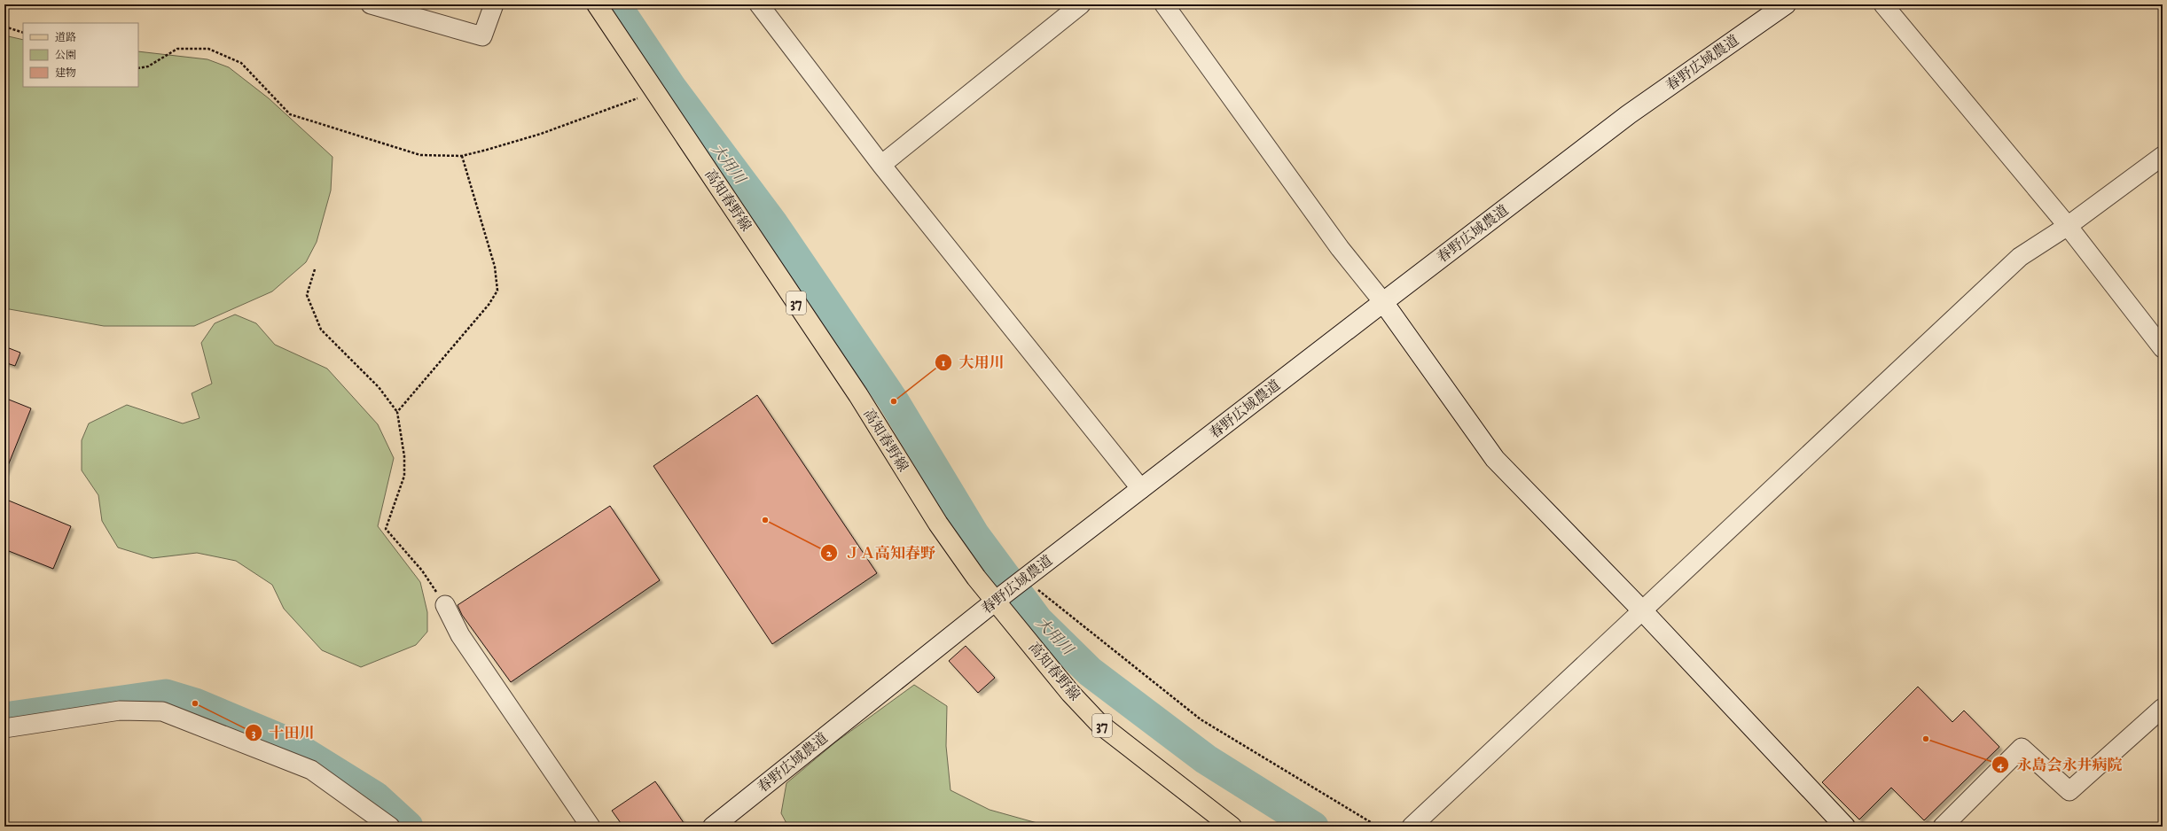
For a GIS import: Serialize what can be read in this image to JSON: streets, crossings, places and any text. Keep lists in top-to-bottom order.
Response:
{
  "streets": {
    "main road": ["高知春野線", "37"],
    "street": ["春野広域農道"]
  },
  "crossings": [
    ["春野広域農道", "高知春野線"]
  ],
  "water": ["大用川"],
  "places": [
    "大用川",
    "ＪＡ高知春野",
    "十田川",
    "永島会永井病院"
  ],
  "legend": ["道路", "公園", "建物"]
}
